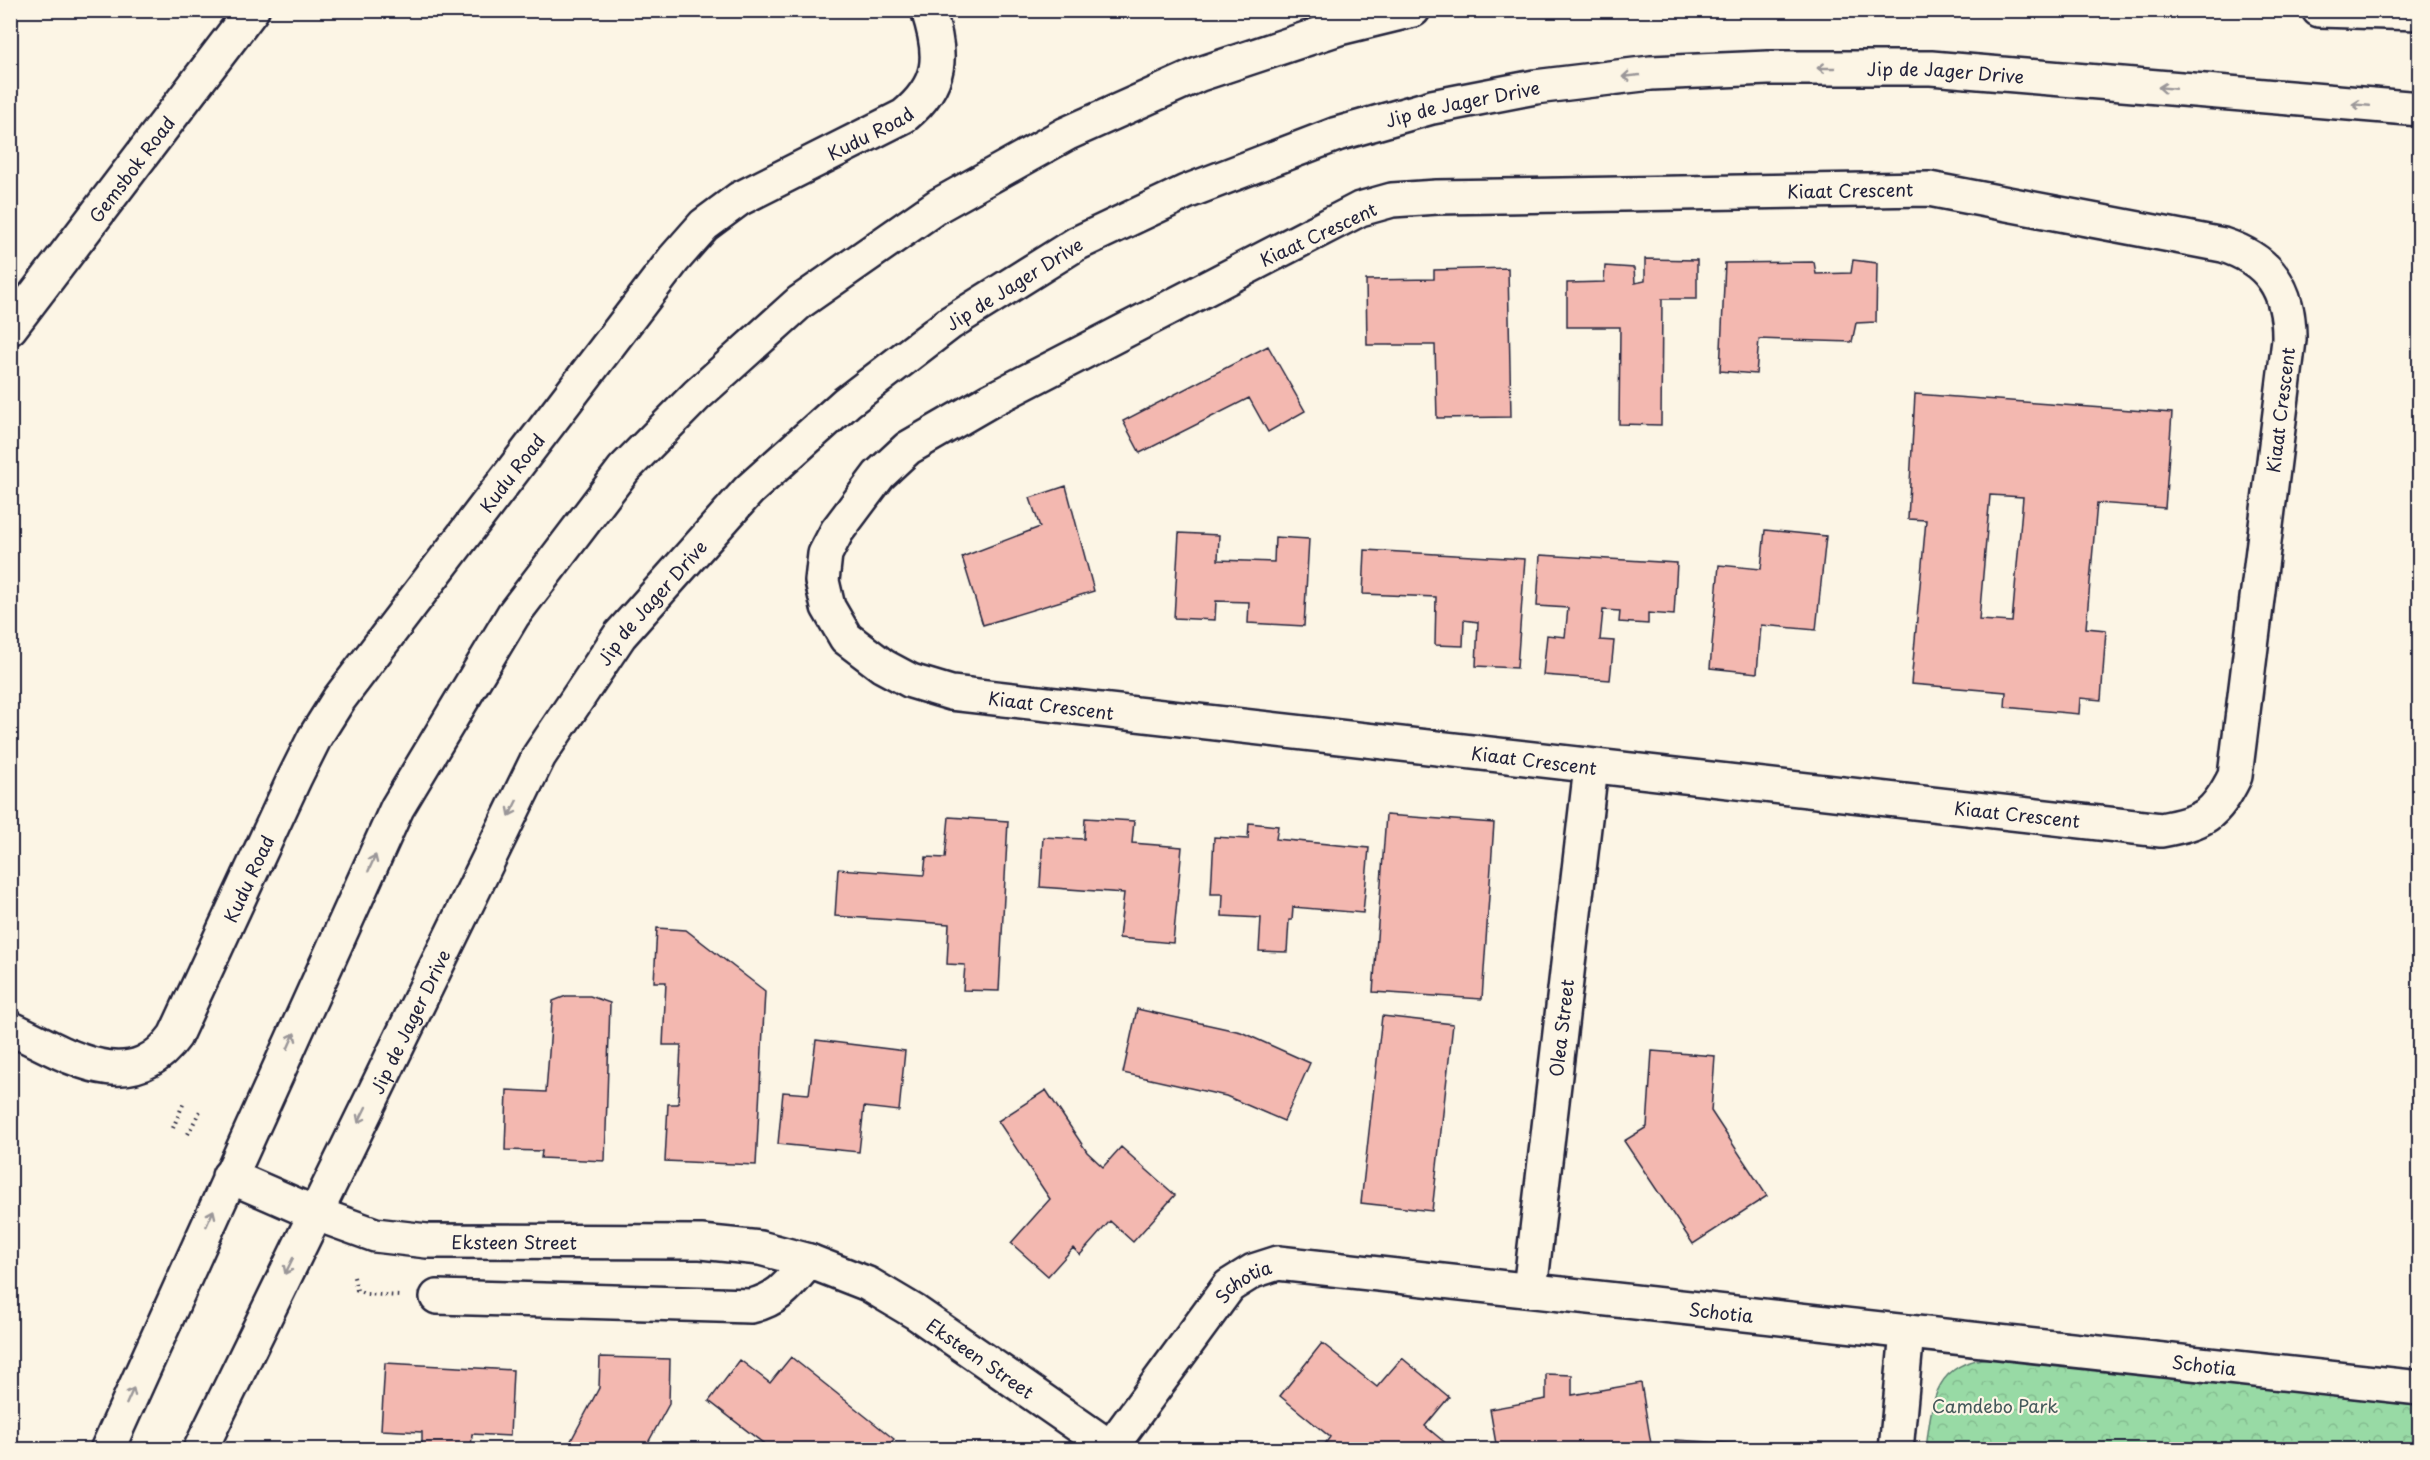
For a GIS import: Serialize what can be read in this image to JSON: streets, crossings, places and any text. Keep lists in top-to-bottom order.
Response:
{
  "streets": {
    "street": [
      "Jip de Jager Drive",
      "Kudu Road",
      "Gemsbok Road",
      "Kiaat Crescent",
      "Olea Street",
      "Eksteen Street",
      "Schotia"
    ]
  },
  "crossings": [
    ["Jip de Jager Drive", "Eksteen Street"],
    ["Kiaat Crescent", "Olea Street"],
    ["Olea Street", "Schotia"],
    ["Eksteen Street", "Schotia"]
  ],
  "parks": ["Camdebo Park"]
}
